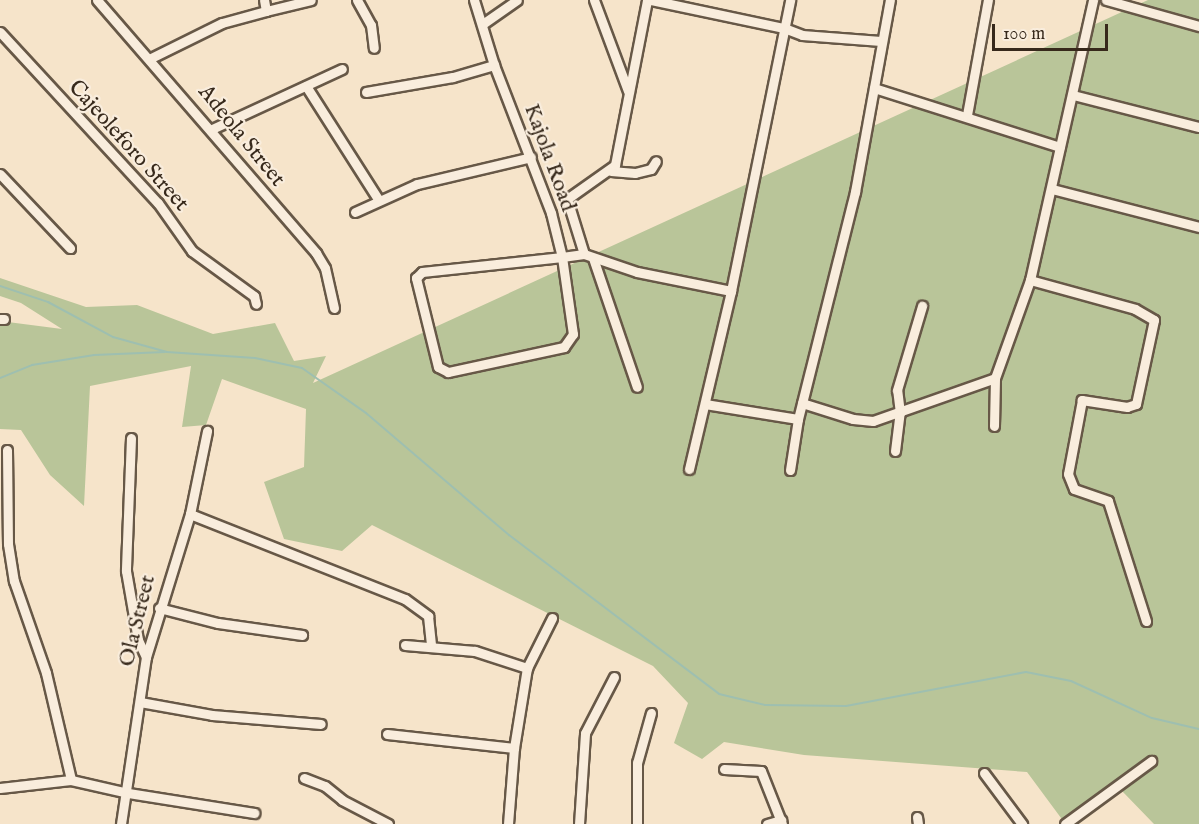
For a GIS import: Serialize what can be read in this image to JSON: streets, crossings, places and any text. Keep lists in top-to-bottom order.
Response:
{
  "streets": {
    "street": [
      "Adeola Street",
      "Cajeoleforo Street",
      "Kajola Road",
      "Ola Street"
    ]
  },
  "scale_bar": "100 m"
}
